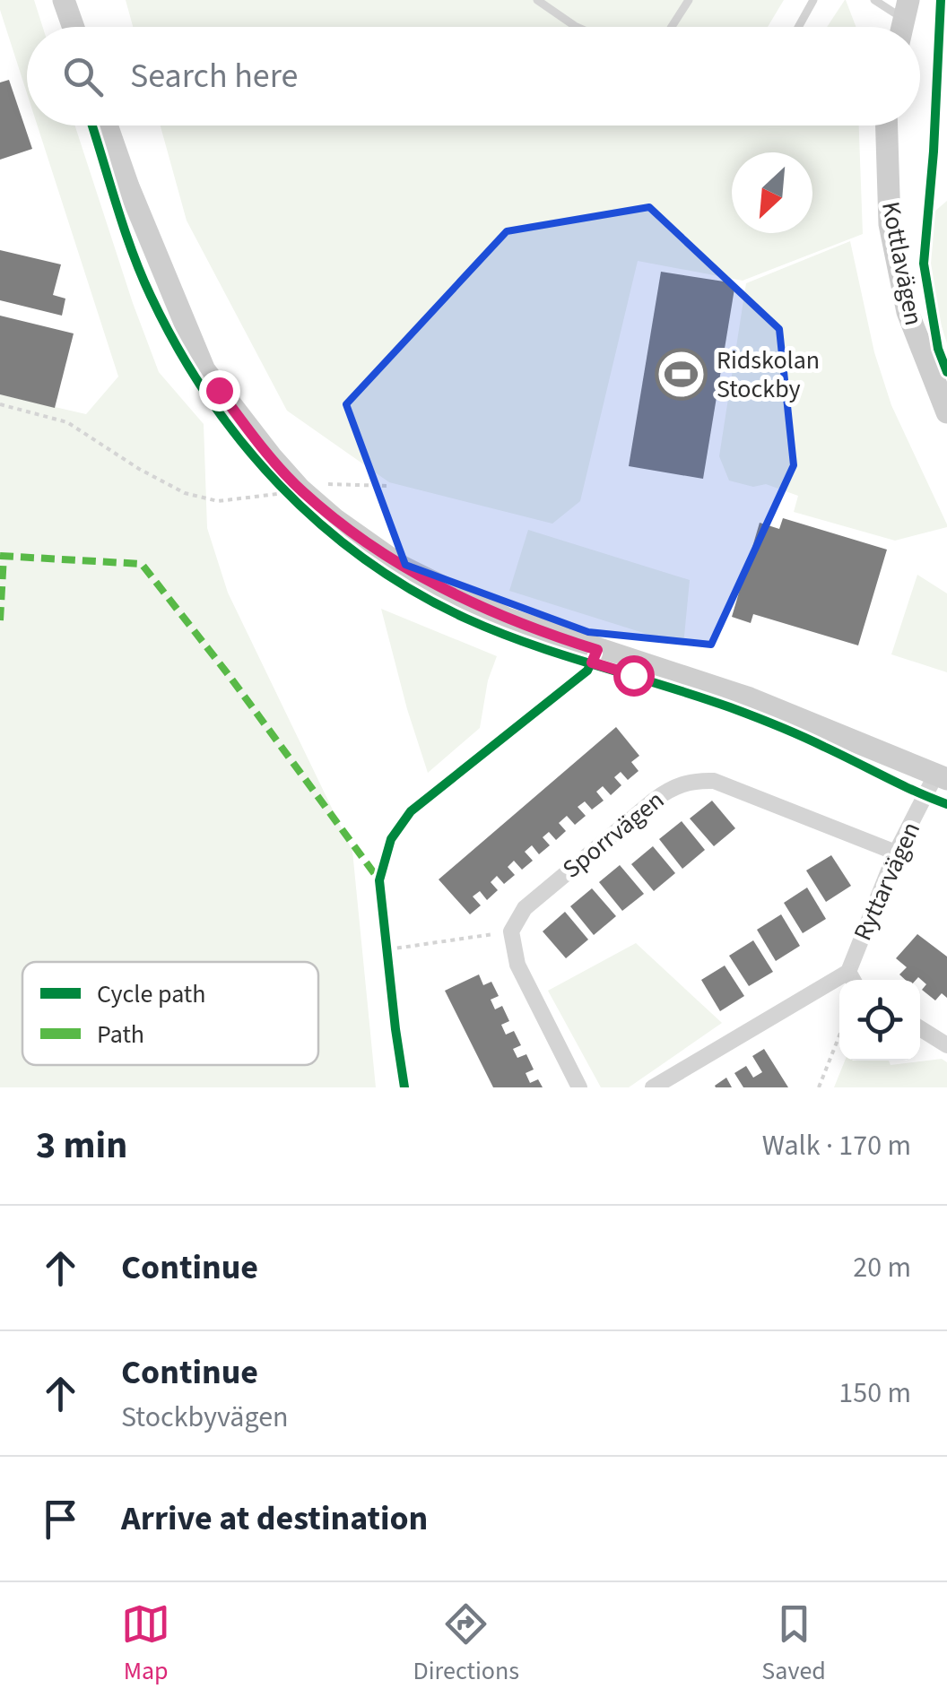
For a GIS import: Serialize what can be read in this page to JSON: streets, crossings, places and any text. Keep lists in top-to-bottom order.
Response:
{
  "streets": {
    "street": ["Kottlavägen", "Sporrvägen", "Ryttarvägen"]
  },
  "crossings": [
    ["Sporrvägen", "Ryttarvägen"]
  ],
  "places": {
    "sports": ["Ridskolan Stockby"]
  },
  "legend": ["Cycle path", "Path"],
  "north": "bottom left",
  "page": {
    "search": "Search here",
    "heading": ["3 min", "Walk · 170 m"],
    "list": [
      ["Continue", "20 m"],
      ["Continue", "Stockbyvägen", "150 m"],
      "Arrive at destination"
    ],
    "nav": ["Map", "Directions", "Saved"]
  }
}
